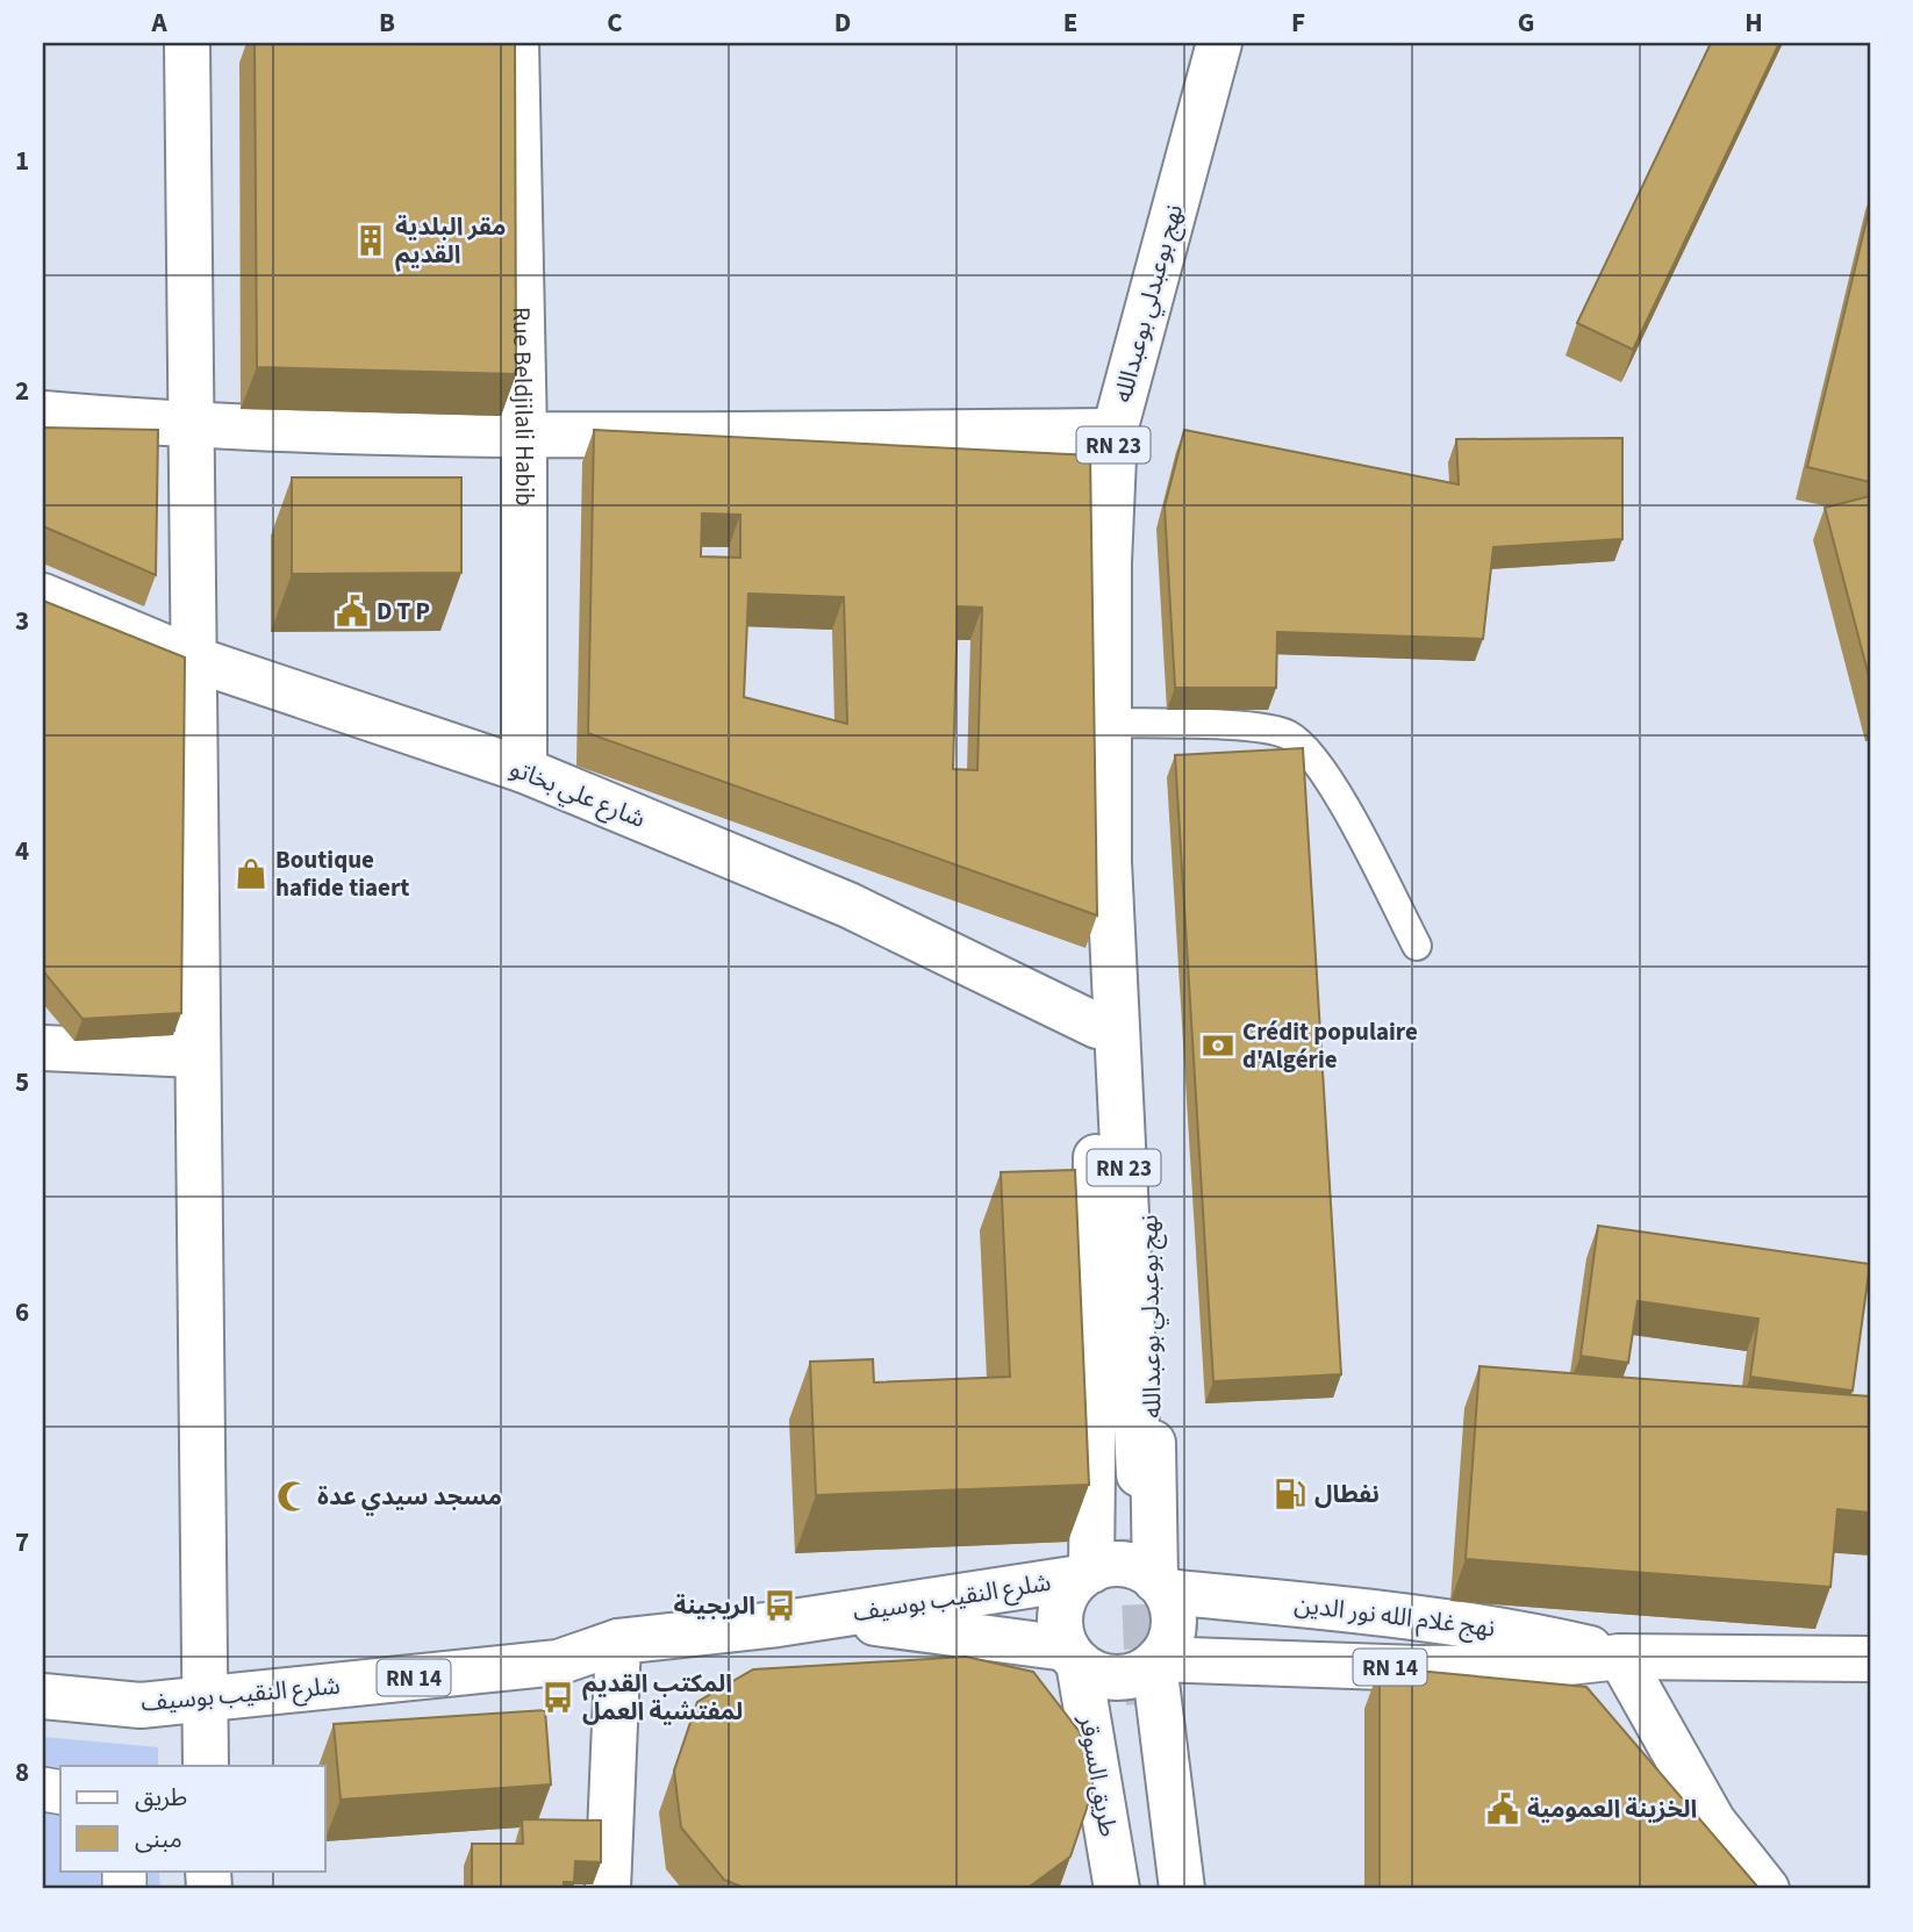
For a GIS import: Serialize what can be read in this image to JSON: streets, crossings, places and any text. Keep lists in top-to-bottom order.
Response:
{
  "streets": {
    "main road": [
      "نهج بوعبدلي بوعبدالله",
      "Rue Beldjilali Habib",
      "RN 23",
      "شارع علي بخاتو",
      "شلرع النقيب بوسيف",
      "نهج غلام الله نور الدين",
      "RN 14",
      "طريق السوقر"
    ]
  },
  "crossings": [
    ["نهج بوعبدلي بوعبدالله", "شارع علي بخاتو"],
    ["نهج بوعبدلي بوعبدالله", "شلرع النقيب بوسيف"],
    ["نهج بوعبدلي بوعبدالله", "نهج غلام الله نور الدين"],
    ["نهج بوعبدلي بوعبدالله", "طريق السوقر"],
    ["Rue Beldjilali Habib", "شارع علي بخاتو"],
    ["شلرع النقيب بوسيف", "نهج غلام الله نور الدين"],
    ["شلرع النقيب بوسيف", "طريق السوقر"],
    ["نهج غلام الله نور الدين", "طريق السوقر"]
  ],
  "places": {
    "building": ["مقر البلدية القديم"],
    "public building": ["D T P", "الخزينة العمومية"],
    "shop": ["Boutique hafide tiaert"],
    "bank": ["Crédit populaire d'Algérie"],
    "fuel station": ["نفطال"],
    "mosque": ["مسجد سيدي عدة"],
    "bus stop": ["الريجينة", "المكتب القديم لمفتشية العمل"]
  },
  "legend": ["طريق", "مبنى"],
  "grid": {
    "columns": [
      "A",
      "B",
      "C",
      "D",
      "E",
      "F",
      "G",
      "H"
    ],
    "rows": [
      "1",
      "2",
      "3",
      "4",
      "5",
      "6",
      "7",
      "8"
    ]
  }
}
